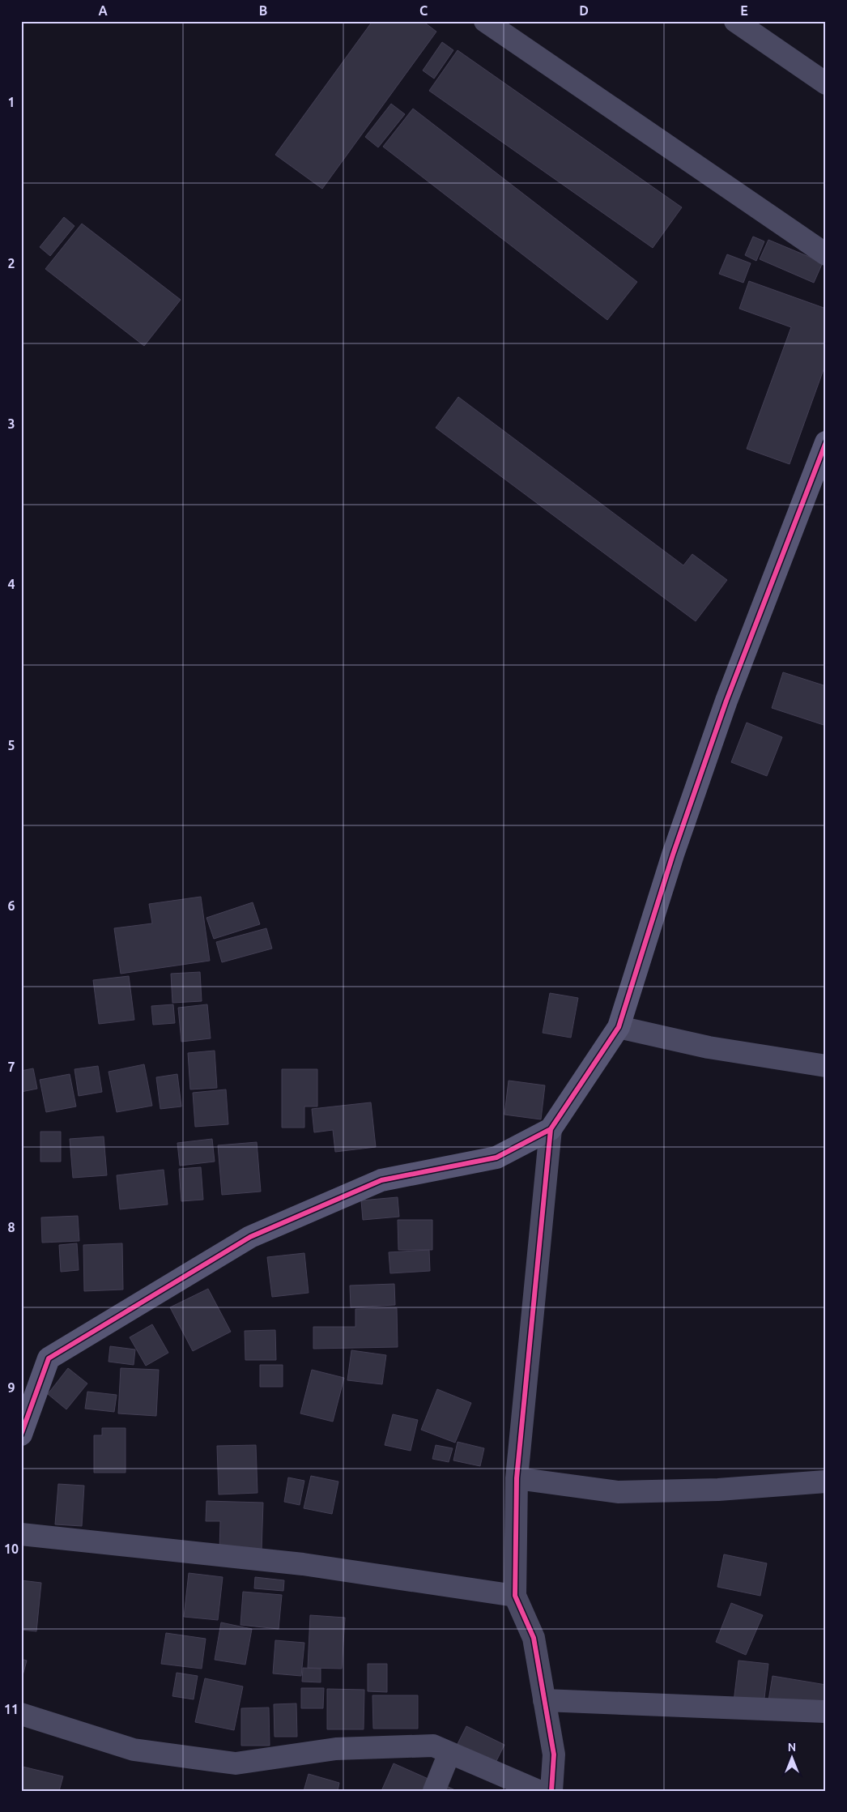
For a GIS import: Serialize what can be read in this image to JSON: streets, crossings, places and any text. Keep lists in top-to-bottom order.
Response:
{
  "north": "top",
  "grid": {
    "columns": [
      "A",
      "B",
      "C",
      "D",
      "E"
    ],
    "rows": [
      "1",
      "2",
      "3",
      "4",
      "5",
      "6",
      "7",
      "8",
      "9",
      "10",
      "11"
    ]
  }
}
